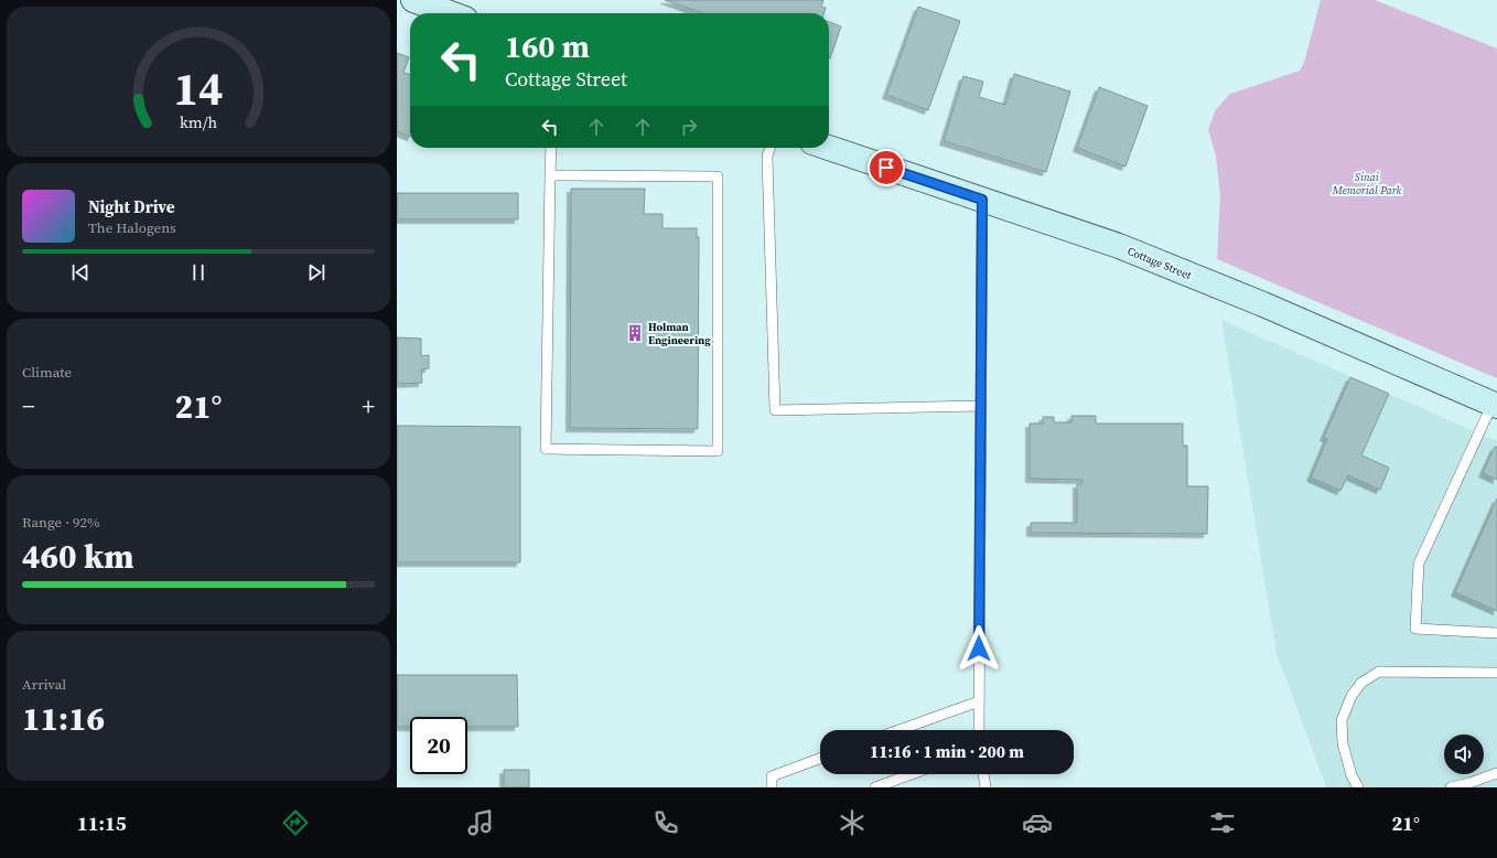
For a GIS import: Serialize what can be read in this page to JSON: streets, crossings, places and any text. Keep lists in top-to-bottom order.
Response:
{
  "streets": {
    "main road": ["Cottage Street"]
  },
  "parks": ["Sinai Memorial Park"],
  "places": {
    "building": ["Holman Engineering"]
  },
  "page": {
    "turn": ["160 m", "Cottage Street"],
    "song": ["Night Drive", "The Halogens"],
    "tile": [
      "Climate",
      ["Range · 92%", "460 km"],
      ["Arrival", "11:16"]
    ],
    "heat": ["−", "21°", "+"],
    "limit": "20",
    "trip": "11:16 · 1 min · 200 m",
    "tabs": ["11:15", "21°"],
    "gauge": ["14", "km/h"]
  }
}
